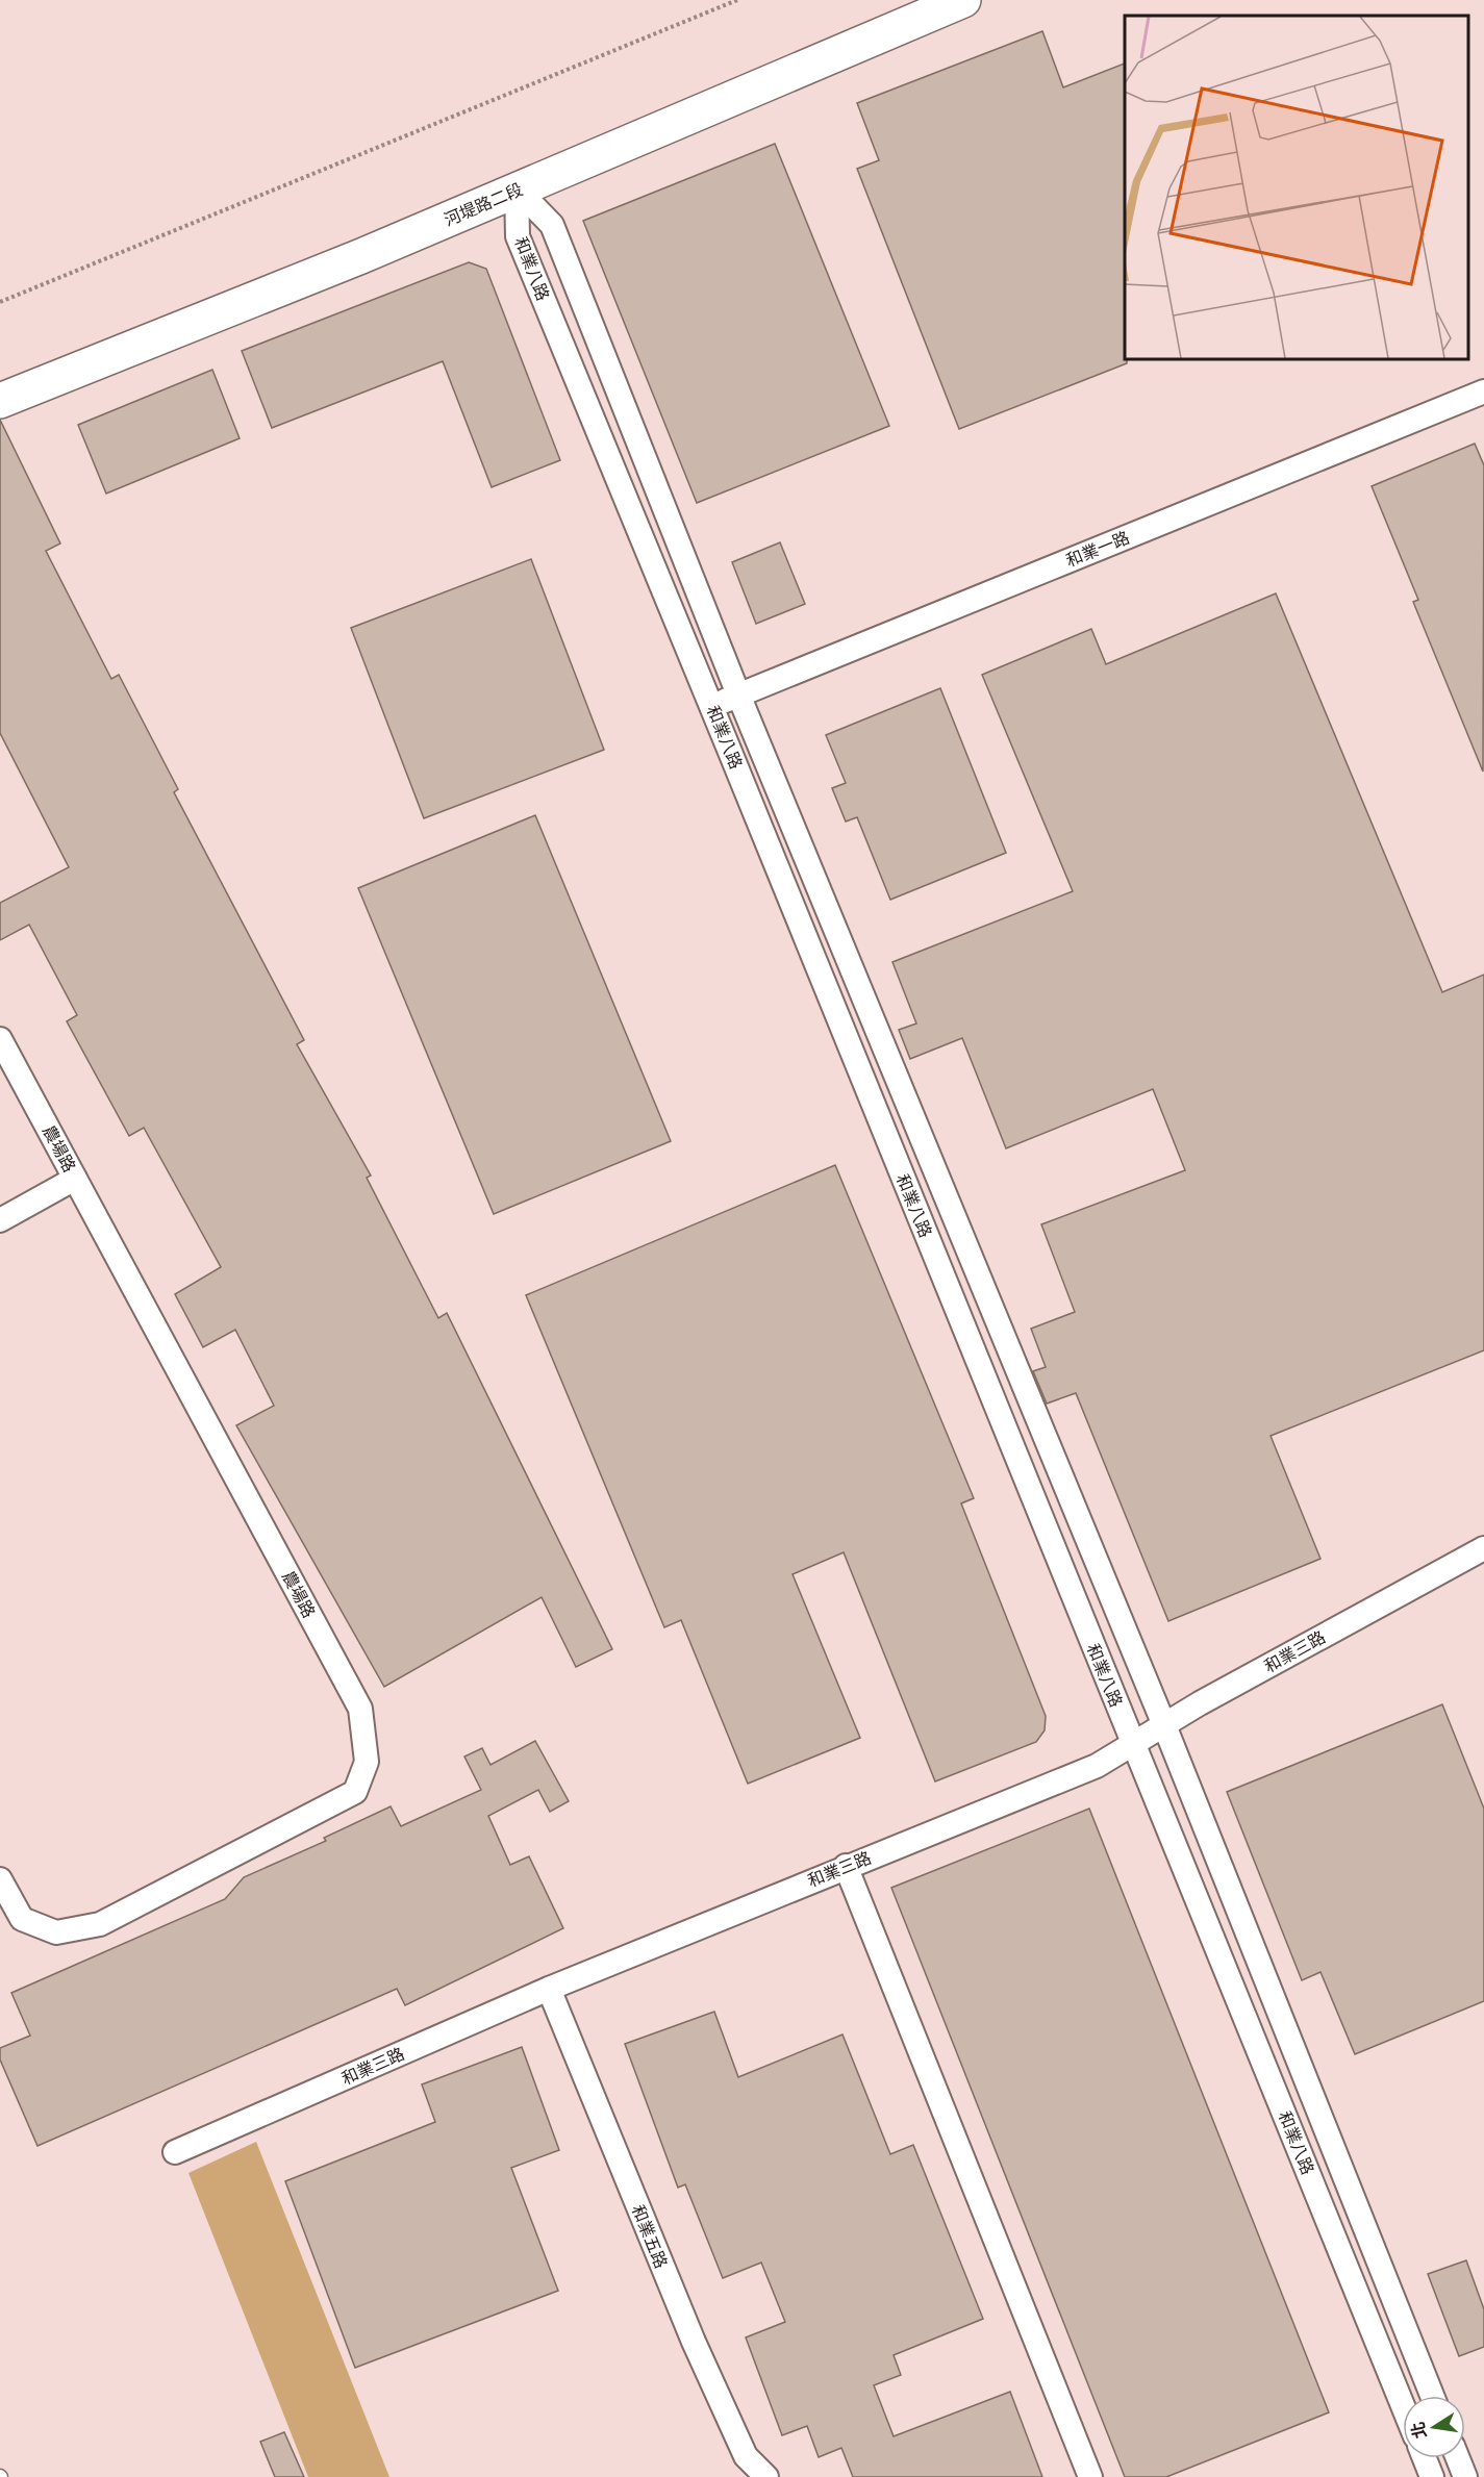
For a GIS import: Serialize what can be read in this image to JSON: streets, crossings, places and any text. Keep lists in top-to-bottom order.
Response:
{
  "streets": {
    "main road": ["河堤路二段"],
    "street": [
      "和業八路",
      "和業一路",
      "農場路",
      "和業三路",
      "和業五路"
    ]
  },
  "crossings": [
    ["河堤路二段", "和業八路"],
    ["和業八路", "和業一路"],
    ["和業八路", "和業三路"],
    ["和業三路", "和業五路"]
  ],
  "north": "left"
}
